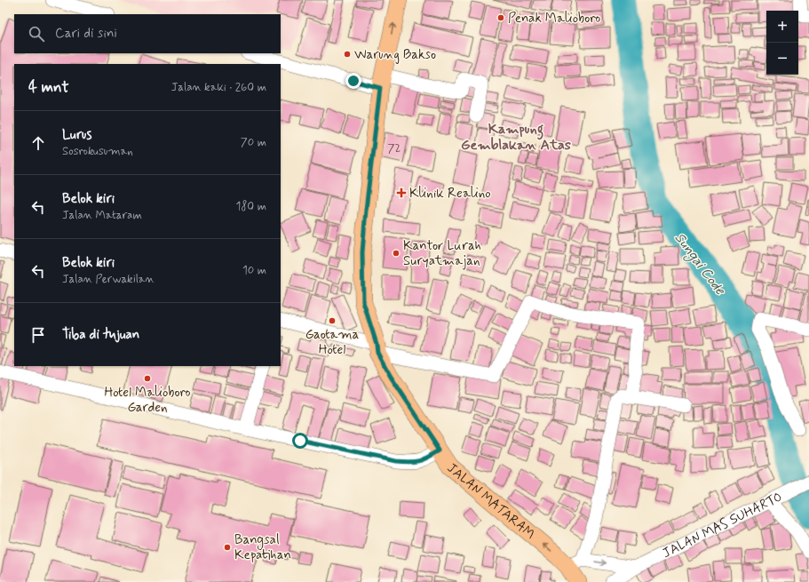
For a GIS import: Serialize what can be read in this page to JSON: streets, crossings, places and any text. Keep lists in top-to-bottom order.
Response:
{
  "streets": {
    "main road": ["JALAN MATARAM"],
    "street": ["JALAN MAS SUHARTO"]
  },
  "districts": ["Kampung Gemblakan Atas"],
  "water": ["Sungai Code"],
  "places": {
    "other": [
      "Penak Malioboro",
      "Warung Bakso",
      "Kantor Lurah Suryatmajan",
      "Gaotama Hotel",
      "Hotel Malioboro Garden",
      "Bangsal Kepatihan"
    ],
    "health": ["Klinik Realino"]
  },
  "house_numbers": ["72"],
  "page": {
    "map_buttons": ["+", "−"],
    "search": "Cari di sini",
    "heading": ["4 mnt", "Jalan kaki · 260 m"],
    "list": [
      ["Lurus", "Sosrokusuman", "70 m"],
      ["Belok kiri", "Jalan Mataram", "180 m"],
      ["Belok kiri", "Jalan Perwakilan", "10 m"],
      "Tiba di tujuan"
    ]
  }
}
